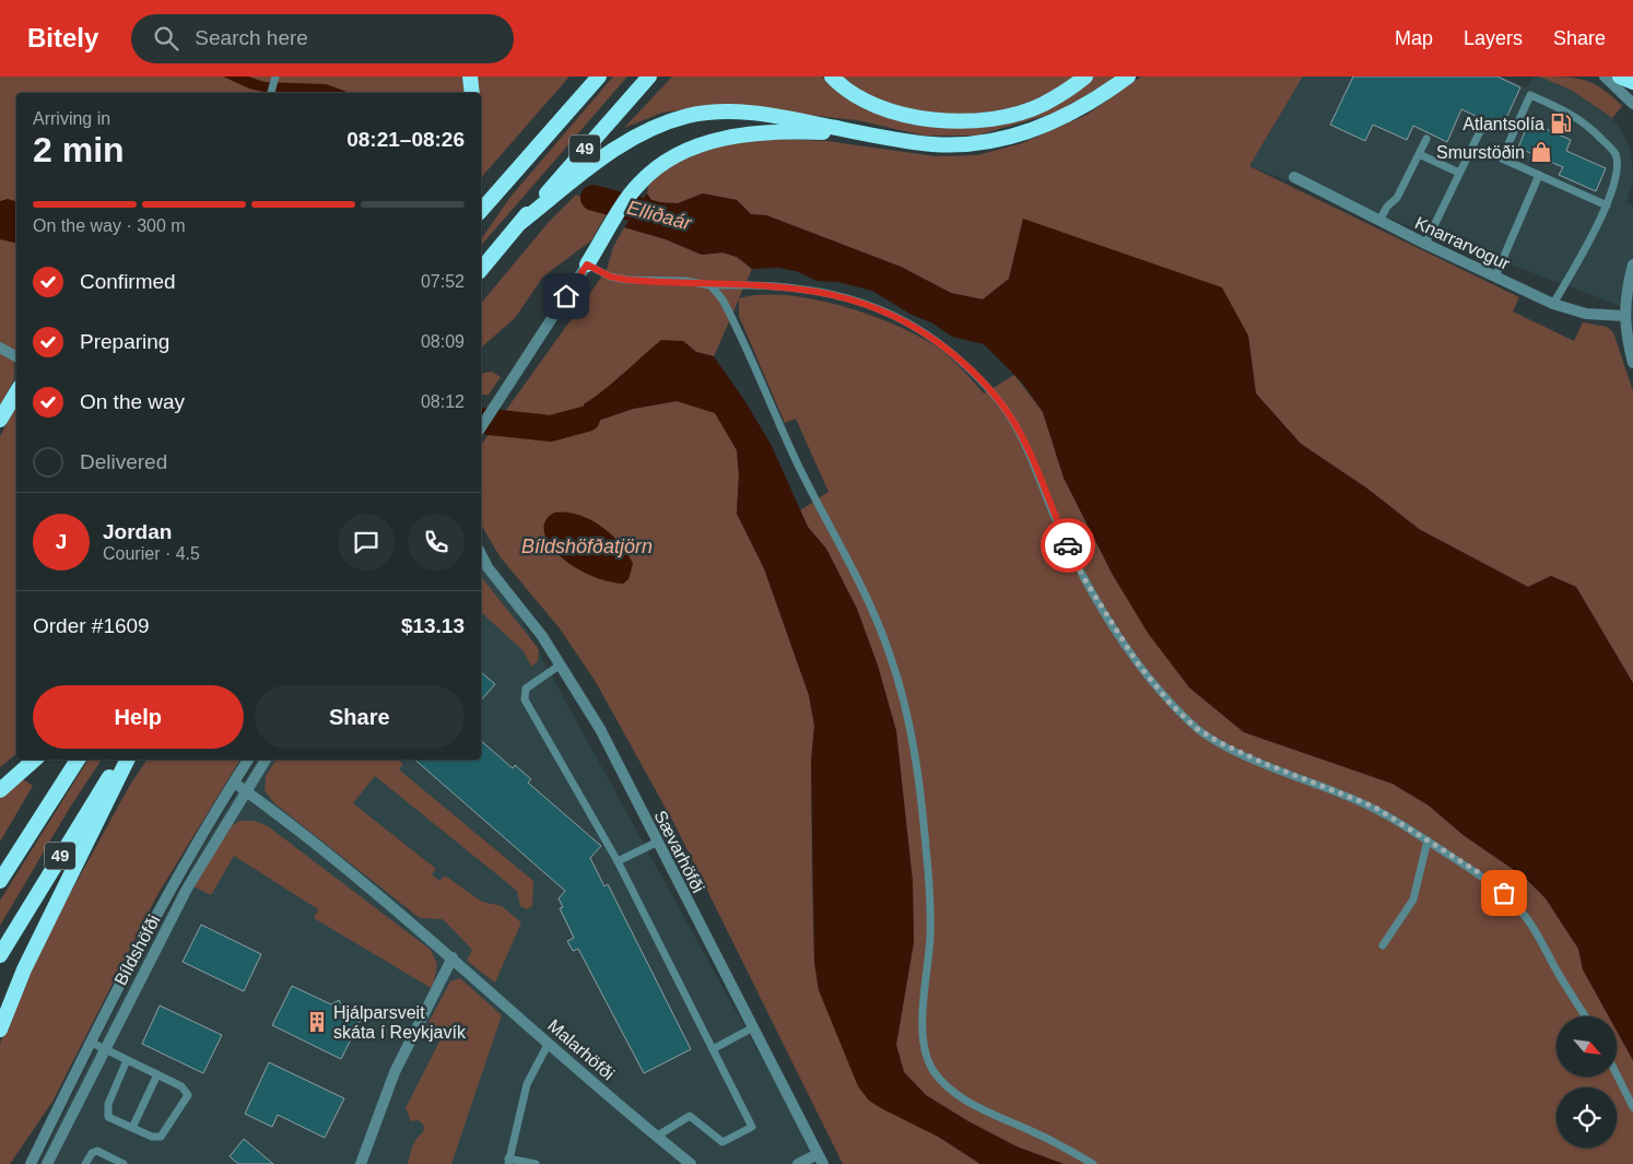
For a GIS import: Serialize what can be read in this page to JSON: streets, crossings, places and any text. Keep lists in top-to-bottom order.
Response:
{
  "streets": {
    "highway": ["49"],
    "street": [
      "Knarrarvogur",
      "Sævarhöfði",
      "Bíldshöfði",
      "Malarhöfði"
    ]
  },
  "crossings": [
    ["Bíldshöfði", "Malarhöfði"]
  ],
  "water": ["Elliðaár", "Bíldshöfðatjörn"],
  "places": {
    "fuel station": ["Atlantsolía"],
    "shop": ["Smurstöðin"],
    "building": ["Hjálparsveit skáta í Reykjavík"]
  },
  "north": "bottom right",
  "page": {
    "header": "Bitely",
    "search": "Search here",
    "nav": ["Map", "Layers", "Share"],
    "heading": ["2 min", "Arriving in", "08:21–08:26"],
    "panel": [
      "Jordan",
      "Courier · 4.5",
      "Order #1609",
      "$13.13"
    ],
    "bar": "On the way · 300 m",
    "list": [
      ["Confirmed", "07:52"],
      ["Preparing", "08:09"],
      ["On the way", "08:12"],
      "Delivered"
    ],
    "round": "J",
    "buttons": ["Help", "Share"]
  }
}
